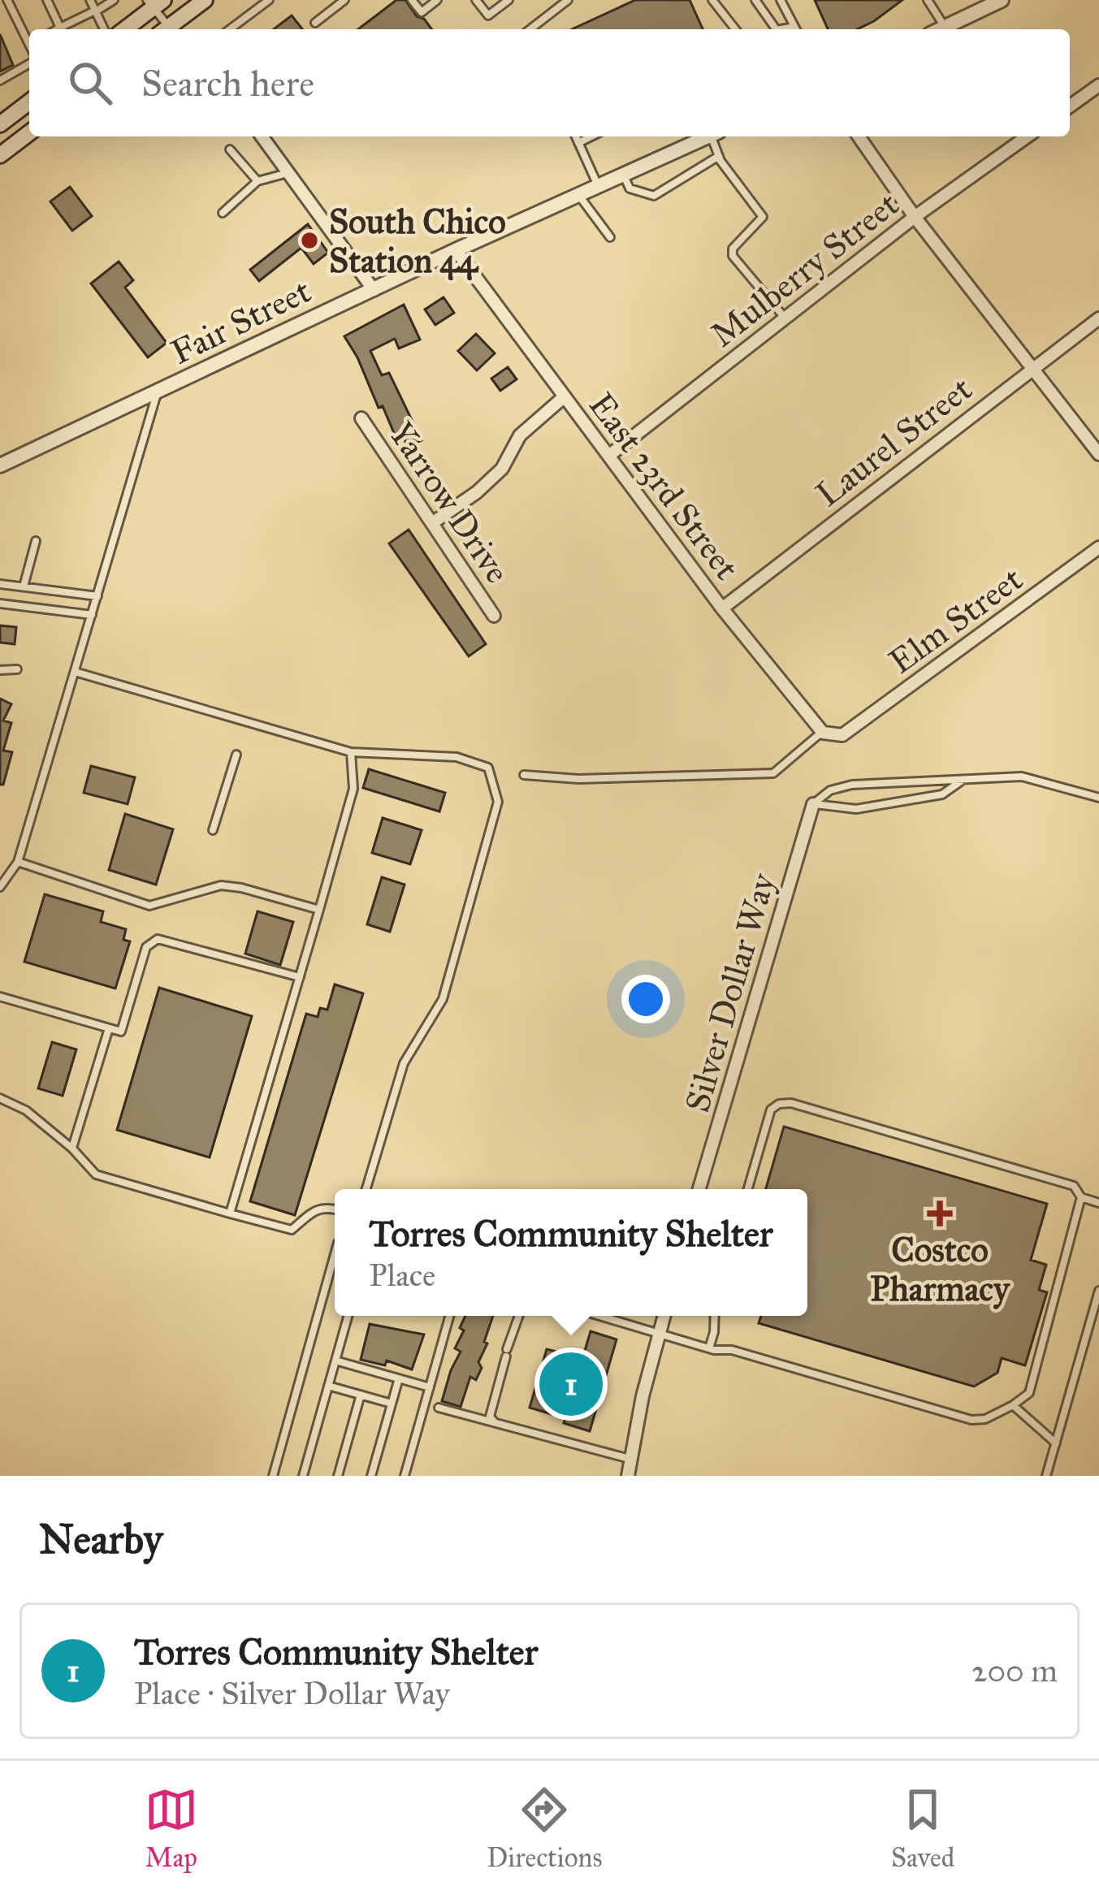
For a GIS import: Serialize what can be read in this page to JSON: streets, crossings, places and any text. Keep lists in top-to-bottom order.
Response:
{
  "streets": {
    "street": [
      "Mulberry Street",
      "Fair Street",
      "Laurel Street",
      "East 23rd Street",
      "Yarrow Drive",
      "Elm Street",
      "Silver Dollar Way"
    ]
  },
  "crossings": [
    ["Mulberry Street", "East 23rd Street"],
    ["Fair Street", "East 23rd Street"],
    ["Laurel Street", "East 23rd Street"],
    ["East 23rd Street", "Elm Street"]
  ],
  "places": {
    "other": ["South Chico Station 44"],
    "health": ["Costco Pharmacy"]
  },
  "page": {
    "search": "Search here",
    "popup": ["Torres Community Shelter", "Place"],
    "pins": "1",
    "heading": "Nearby",
    "list": [
      {
        "mark": "1",
        "name": "Torres Community Shelter",
        "note": "Place · Silver Dollar Way",
        "value": "200 m"
      }
    ],
    "nav": ["Map", "Directions", "Saved"]
  }
}
